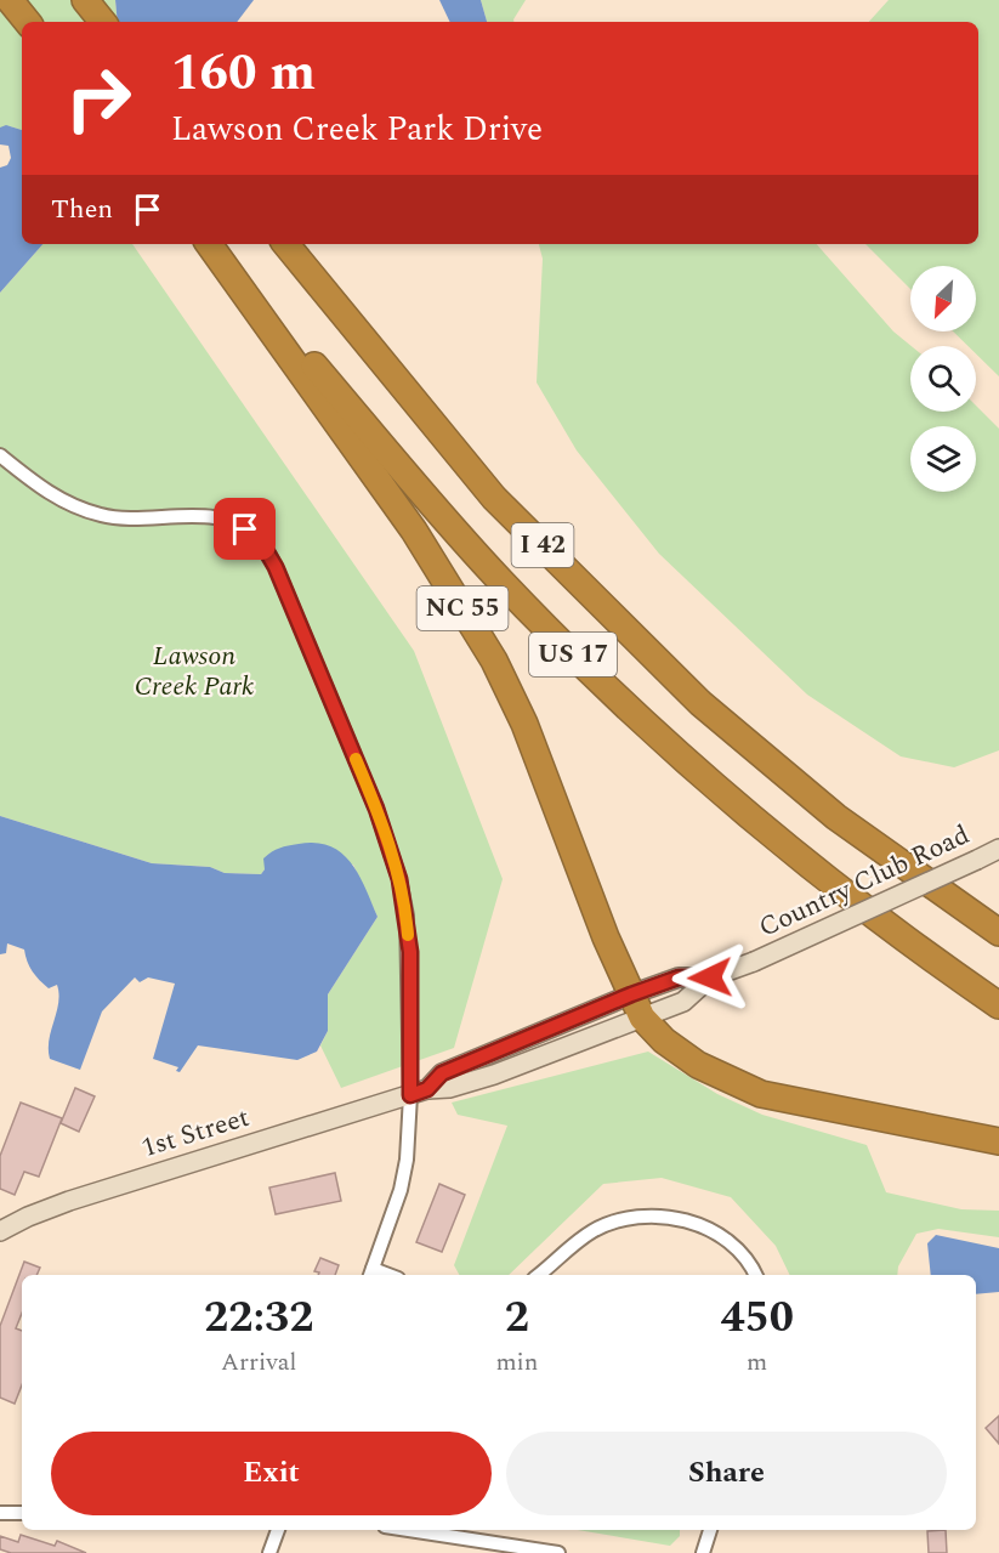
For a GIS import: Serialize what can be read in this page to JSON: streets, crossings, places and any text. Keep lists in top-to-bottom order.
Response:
{
  "streets": {
    "highway": ["I 42", "NC 55", "US 17"],
    "main road": ["Country Club Road", "1st Street"]
  },
  "crossings": [
    ["NC 55", "Country Club Road"],
    ["Country Club Road", "1st Street"]
  ],
  "parks": ["Lawson Creek Park"],
  "north": "bottom left",
  "page": {
    "turn": ["160 m", "Lawson Creek Park Drive"],
    "then": "Then",
    "eta": [
      "22:32",
      "Arrival",
      "2",
      "min",
      "450",
      "m"
    ],
    "buttons": ["Exit", "Share"]
  }
}
